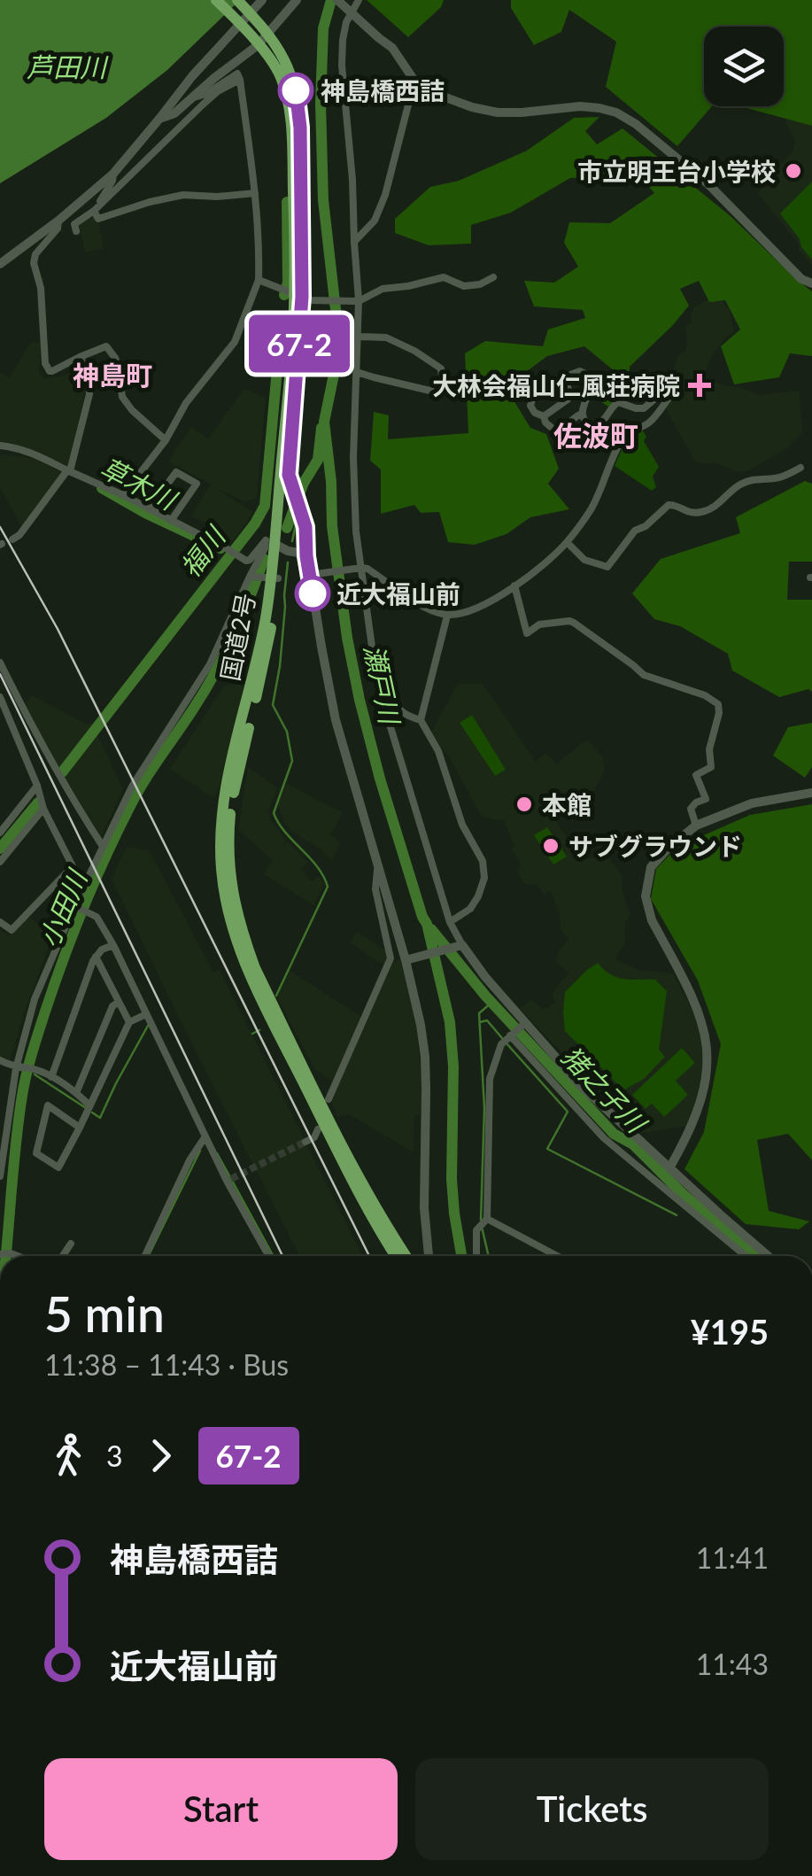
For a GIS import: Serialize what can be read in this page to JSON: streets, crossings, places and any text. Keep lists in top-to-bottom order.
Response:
{
  "streets": {
    "highway": ["国道2号"]
  },
  "districts": ["神島町", "佐波町"],
  "water": [
    "芦田川",
    "草木川",
    "福川",
    "瀬戸川",
    "小田川",
    "猪之子川"
  ],
  "places": {
    "other": [
      "神島橋西詰",
      "市立明王台小学校",
      "近大福山前",
      "本館",
      "サブグラウンド"
    ],
    "health": ["大林会福山仁風荘病院"]
  },
  "lines": ["bus line 67-2"],
  "page": {
    "on_map": "67-2",
    "heading": ["5 min", "11:38 – 11:43 · Bus", "¥195"],
    "legs": ["3", "67-2"],
    "list": [
      {
        "name": "神島橋西詰",
        "value": "11:41"
      },
      {
        "name": "近大福山前",
        "value": "11:43"
      }
    ],
    "buttons": ["Start", "Tickets"]
  }
}
